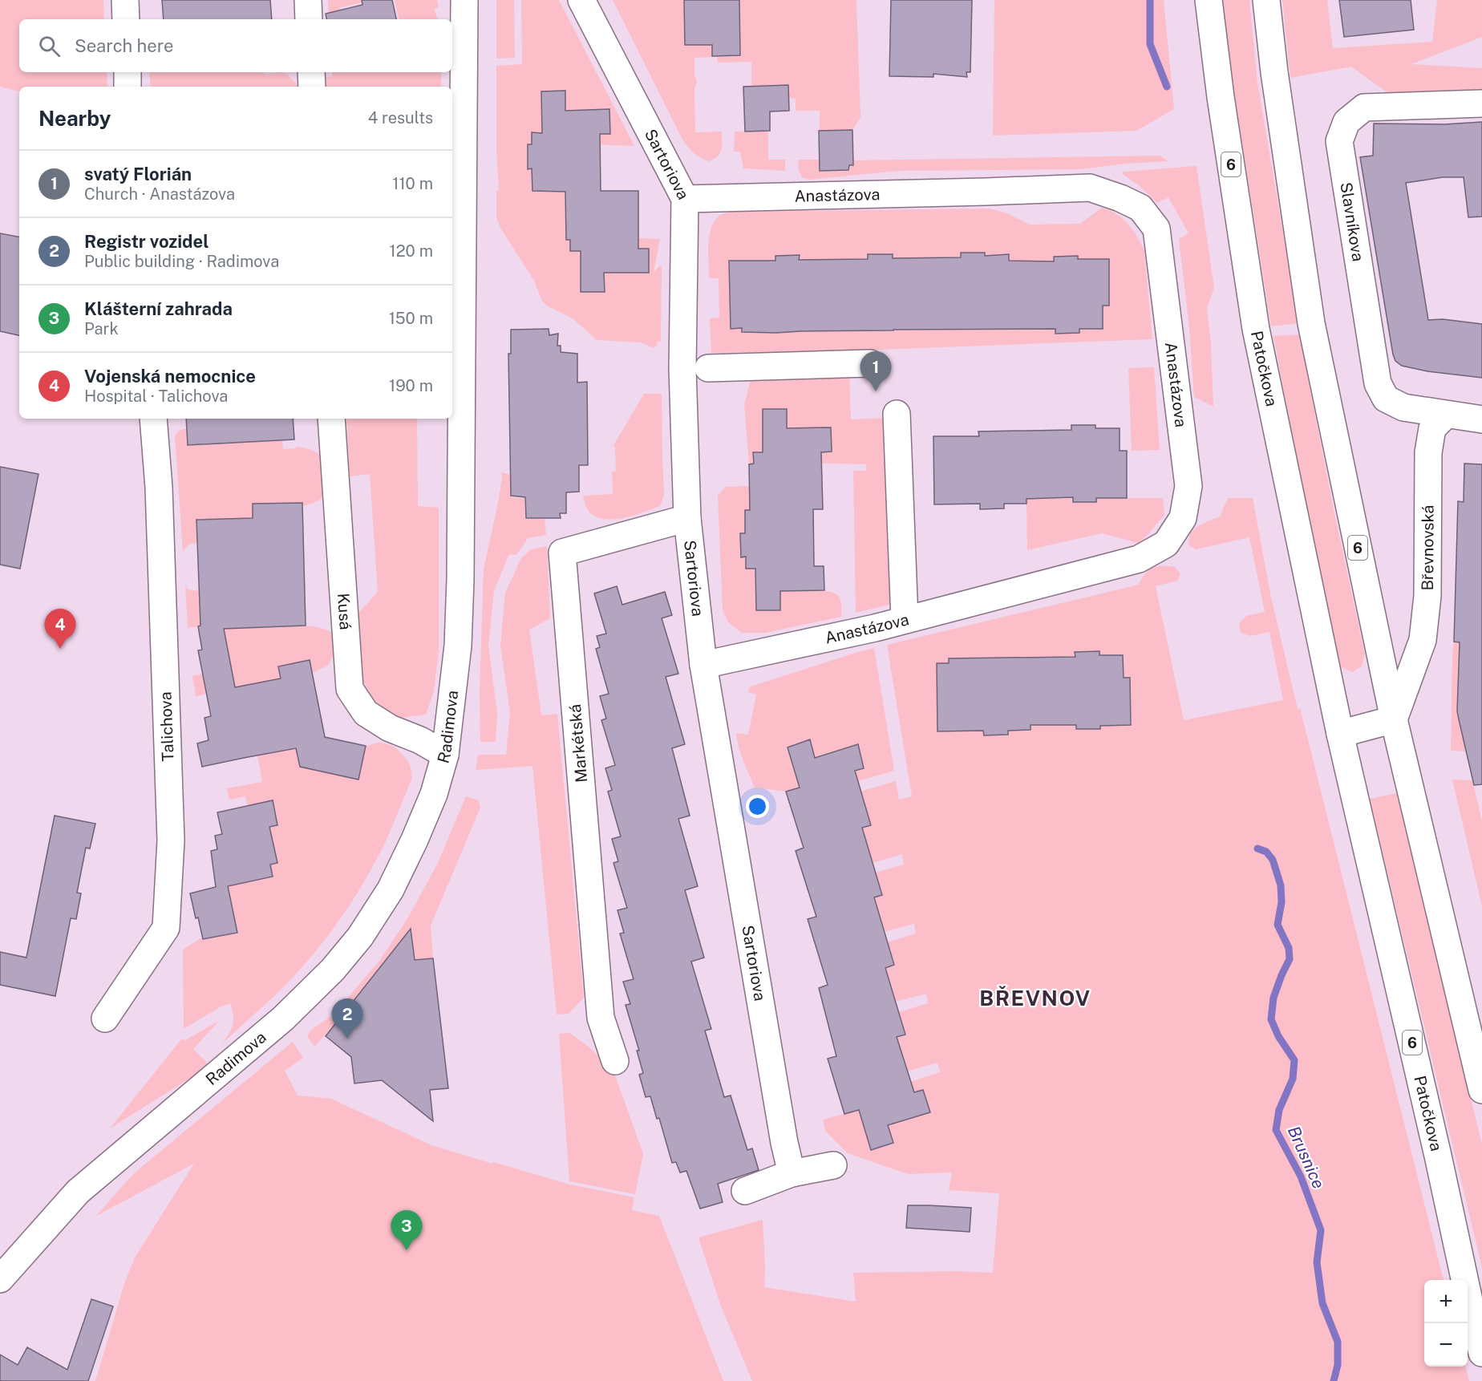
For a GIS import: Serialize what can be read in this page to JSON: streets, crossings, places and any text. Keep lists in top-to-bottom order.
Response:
{
  "streets": {
    "street": [
      "Sartoriova",
      "6",
      "Anastázova",
      "Slavníkova",
      "Patočkova",
      "Břevnovská",
      "Kusá",
      "Talichova",
      "Radimova",
      "Markétská"
    ]
  },
  "crossings": [
    ["Sartoriova", "Anastázova"],
    ["Sartoriova", "Markétská"],
    ["6", "Břevnovská"],
    ["Slavníkova", "Břevnovská"],
    ["Kusá", "Radimova"]
  ],
  "districts": ["BŘEVNOV"],
  "water": ["Brusnice"],
  "page": {
    "search": "Search here",
    "heading": ["Nearby", "4 results"],
    "list": [
      {
        "mark": "1",
        "name": "svatý Florián",
        "note": "Church · Anastázova",
        "value": "110 m"
      },
      {
        "mark": "2",
        "name": "Registr vozidel",
        "note": "Public building · Radimova",
        "value": "120 m"
      },
      {
        "mark": "3",
        "name": "Klášterní zahrada",
        "note": "Park",
        "value": "150 m"
      },
      {
        "mark": "4",
        "name": "Vojenská nemocnice",
        "note": "Hospital · Talichova",
        "value": "190 m"
      }
    ],
    "pins": [
      "1",
      "4",
      "2",
      "3"
    ],
    "map_buttons": ["+", "−"]
  }
}
